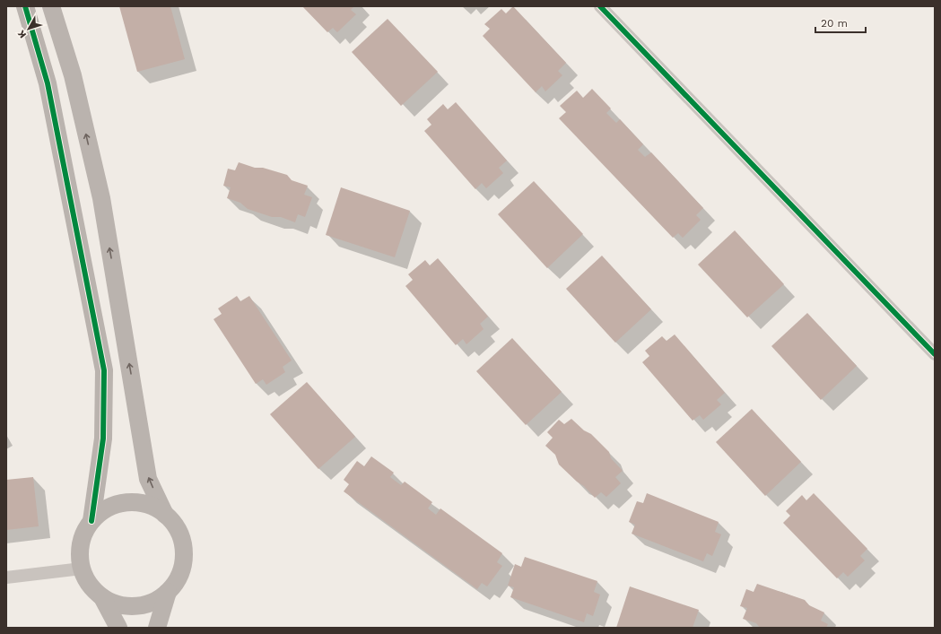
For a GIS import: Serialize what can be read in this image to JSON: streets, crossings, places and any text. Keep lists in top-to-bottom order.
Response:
{
  "scale_bar": "20 m",
  "north": "bottom left"
}
